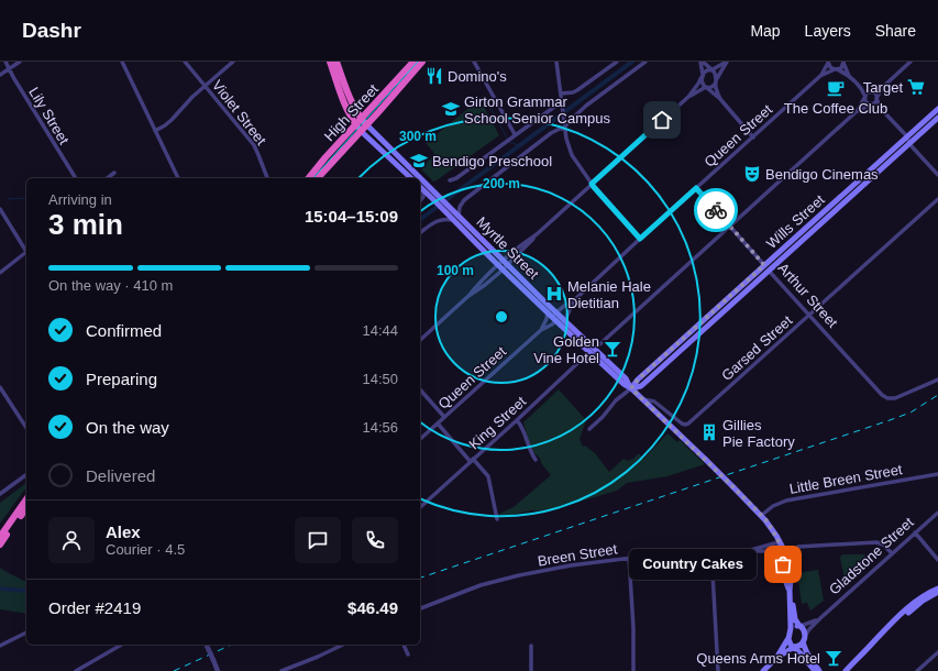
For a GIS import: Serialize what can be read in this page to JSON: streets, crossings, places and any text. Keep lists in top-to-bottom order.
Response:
{
  "streets": {
    "highway": ["High Street"],
    "main road": ["Wills Street", "Myrtle Street", "Arthur Street"],
    "street": [
      "Violet Street",
      "Lily Street",
      "Queen Street",
      "Garsed Street",
      "King Street",
      "Little Breen Street",
      "Breen Street",
      "Gladstone Street"
    ]
  },
  "crossings": [
    ["High Street", "Myrtle Street"],
    ["Queen Street", "Myrtle Street"],
    ["Queen Street", "Arthur Street"],
    ["Wills Street", "Myrtle Street"],
    ["Wills Street", "Arthur Street"],
    ["Myrtle Street", "Garsed Street"],
    ["Myrtle Street", "King Street"],
    ["Myrtle Street", "Little Breen Street"],
    ["Myrtle Street", "Breen Street"],
    ["Myrtle Street", "Gladstone Street"],
    ["Arthur Street", "Garsed Street"],
    ["Arthur Street", "King Street"]
  ],
  "places": {
    "restaurant": ["Domino's"],
    "supermarket": ["Target"],
    "cafe": ["The Coffee Club"],
    "school or university": ["Girton Grammar School Senior Campus", "Bendigo Preschool"],
    "theatre": ["Bendigo Cinemas"],
    "hospital": ["Melanie Hale Dietitian"],
    "bar": ["Golden Vine Hotel", "Queens Arms Hotel"],
    "building": ["Gillies Pie Factory"],
    "other": ["Country Cakes"]
  },
  "page": {
    "header": "Dashr",
    "nav": ["Map", "Layers", "Share"],
    "heading": ["3 min", "Arriving in", "15:04–15:09"],
    "panel": [
      "Alex",
      "Courier · 4.5",
      "Order #2419",
      "$46.49"
    ],
    "bar": "On the way · 410 m",
    "list": [
      ["Confirmed", "14:44"],
      ["Preparing", "14:50"],
      ["On the way", "14:56"],
      "Delivered"
    ],
    "bubble": "Country Cakes"
  },
  "rings": ["300 m", "200 m", "100 m"]
}
